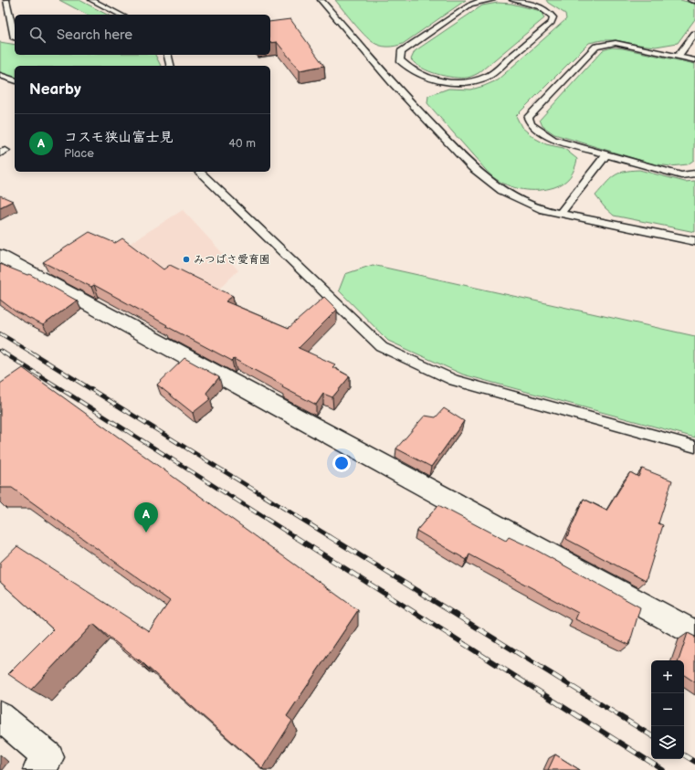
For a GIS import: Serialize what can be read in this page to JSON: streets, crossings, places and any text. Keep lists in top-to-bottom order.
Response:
{
  "places": ["みつばさ愛育園"],
  "page": {
    "search": "Search here",
    "heading": "Nearby",
    "list": [
      {
        "mark": "A",
        "name": "コスモ狭山富士見",
        "note": "Place",
        "value": "40 m"
      }
    ],
    "pins": "A",
    "map_buttons": ["+", "−"]
  }
}
